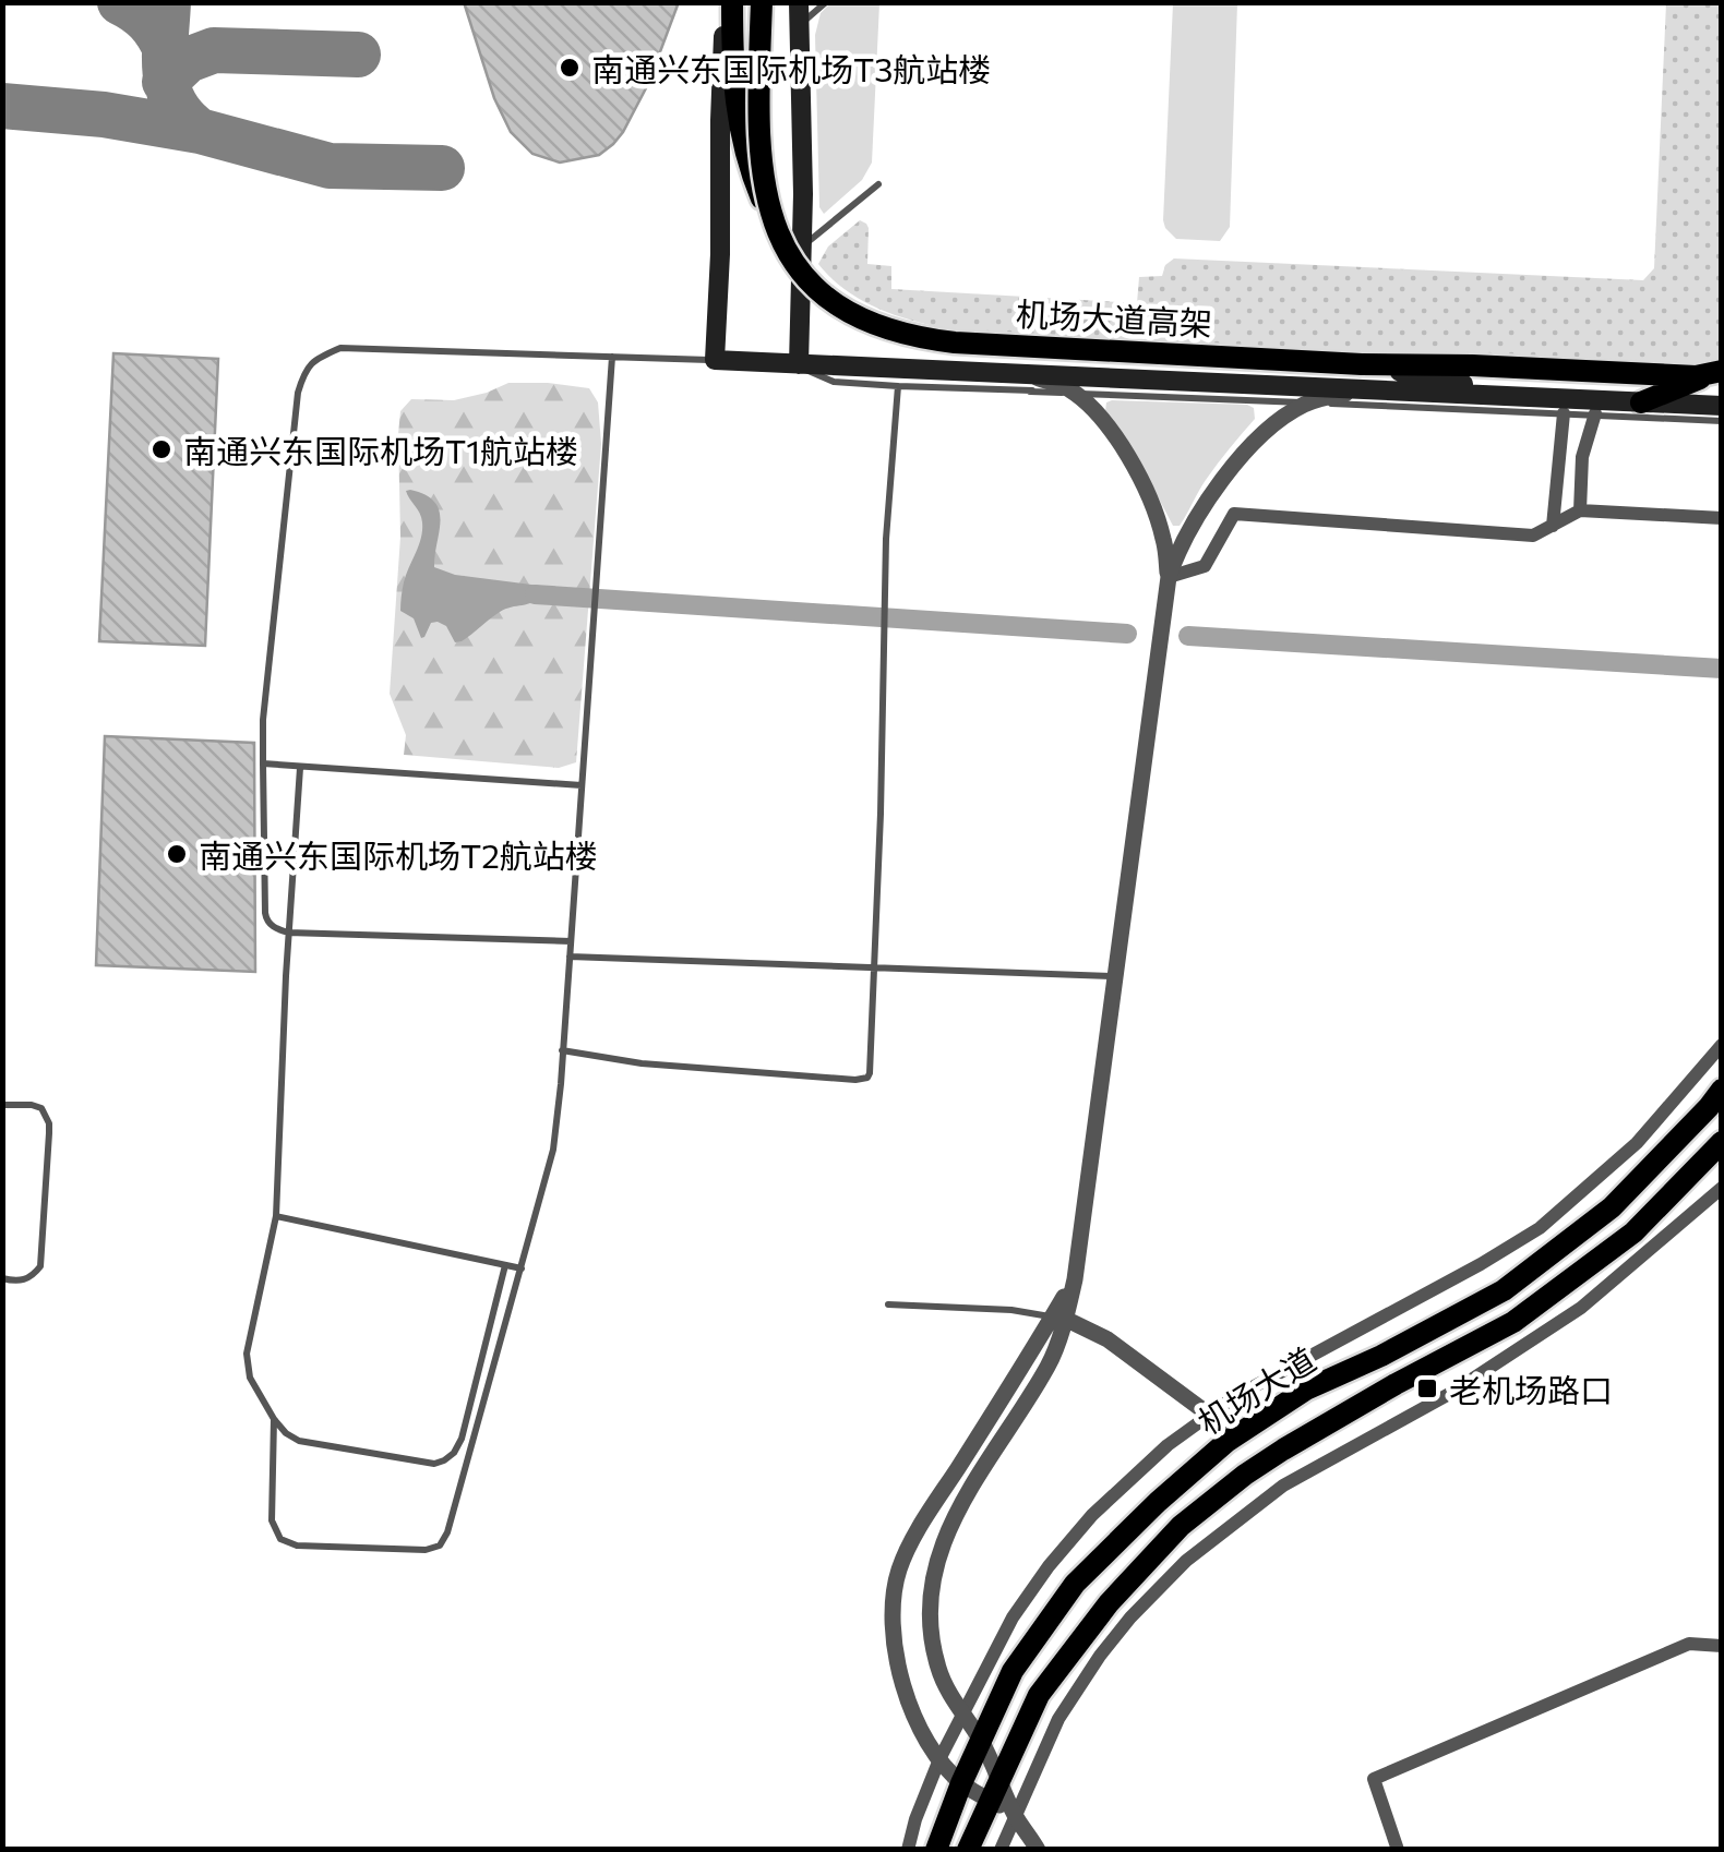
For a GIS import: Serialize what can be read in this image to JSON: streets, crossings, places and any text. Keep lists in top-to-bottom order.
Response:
{
  "streets": {
    "main road": ["机场大道高架", "机场大道"]
  },
  "places": {
    "other": ["南通兴东国际机场T3航站楼", "南通兴东国际机场T1航站楼", "南通兴东国际机场T2航站楼"],
    "transit": ["老机场路口"]
  }
}
